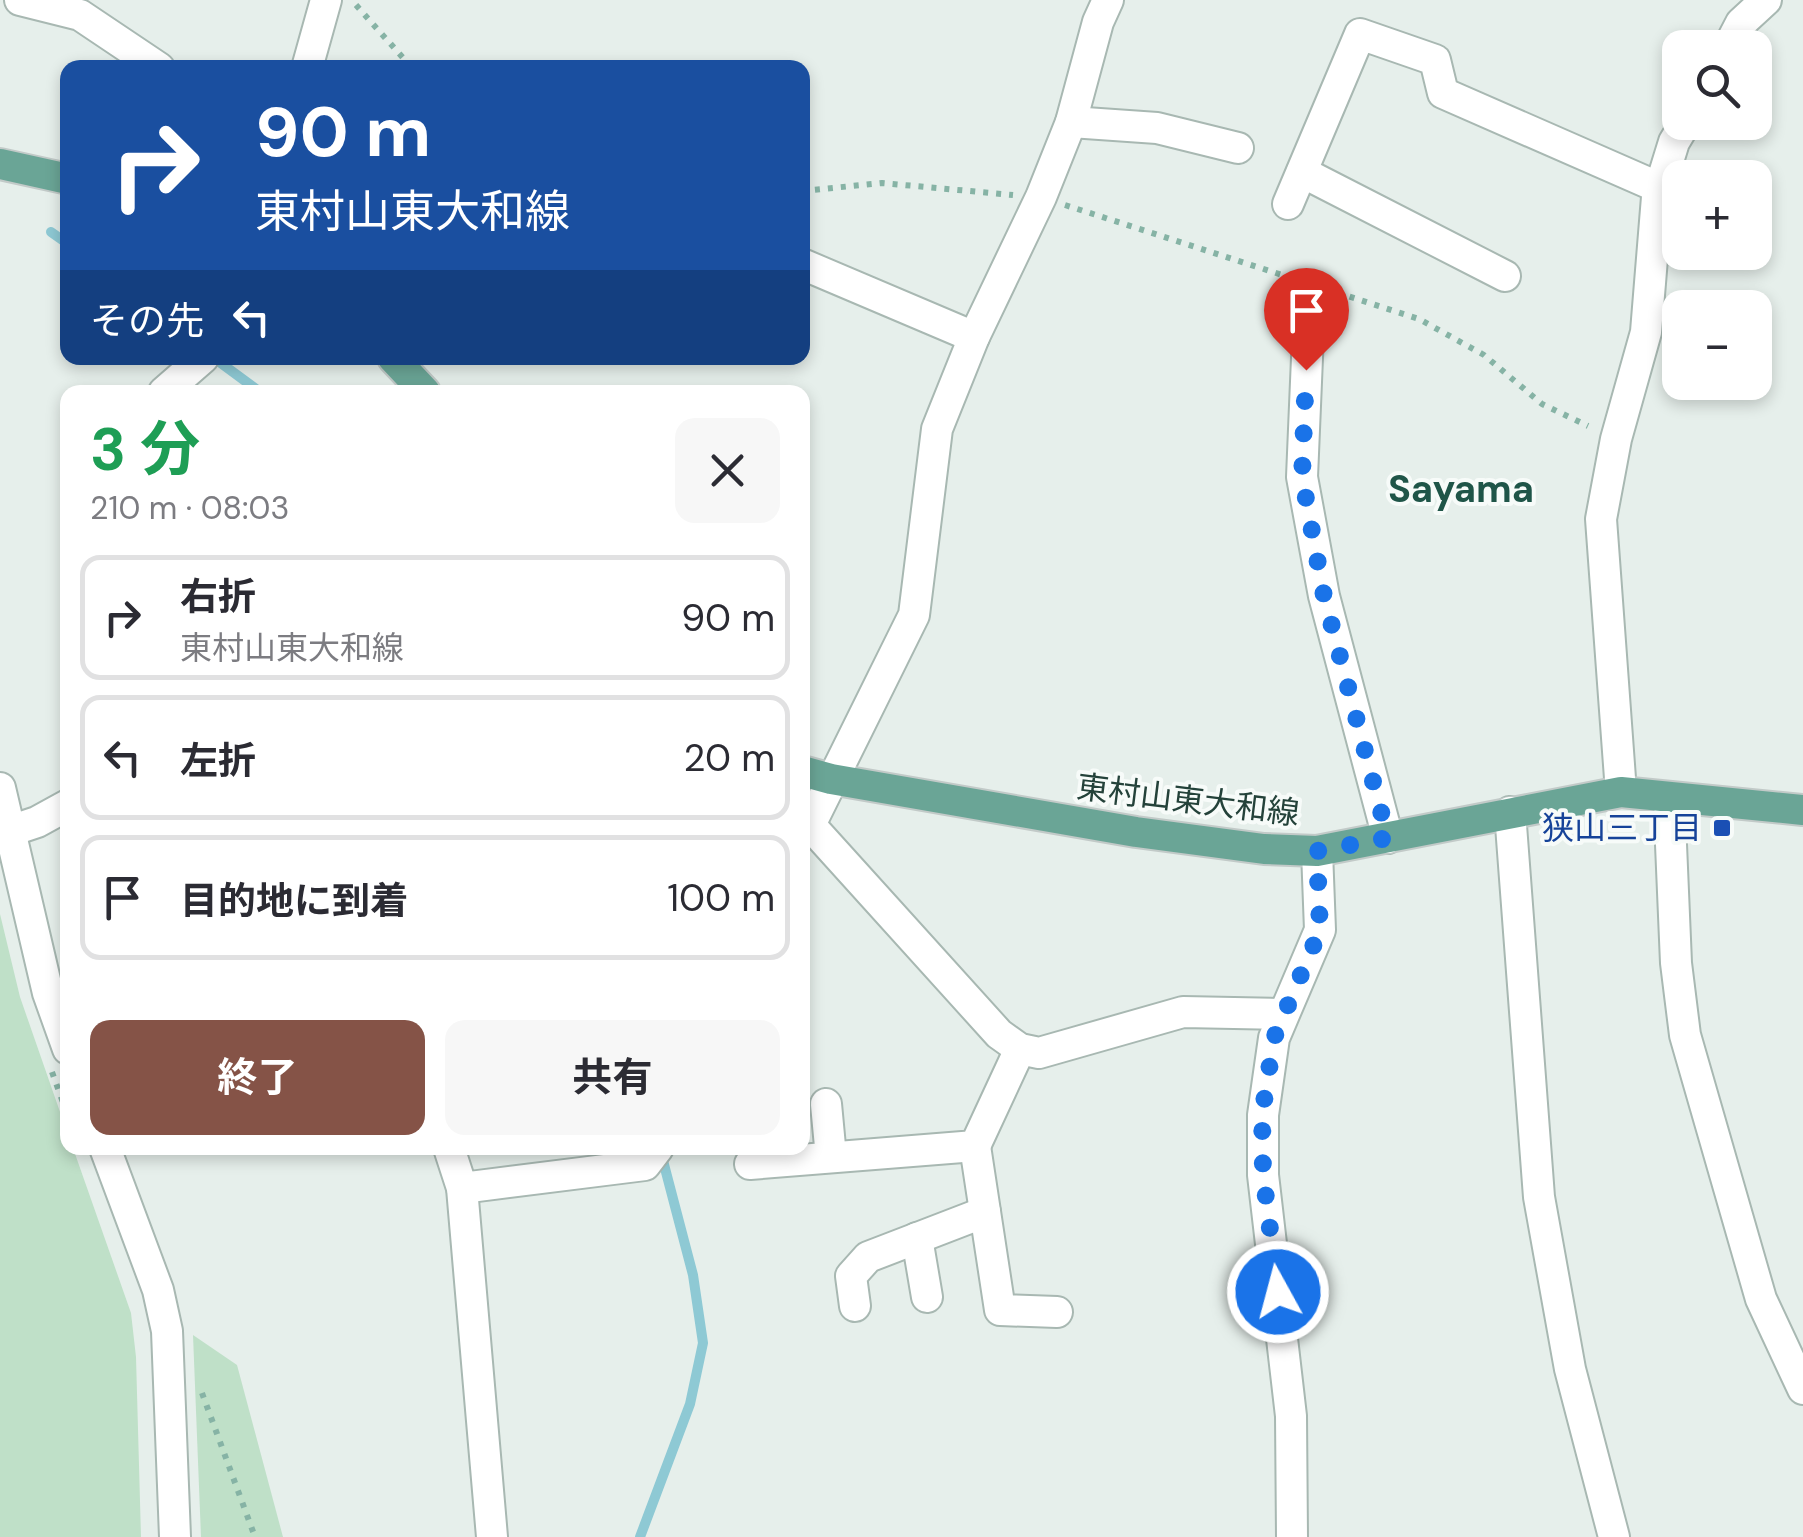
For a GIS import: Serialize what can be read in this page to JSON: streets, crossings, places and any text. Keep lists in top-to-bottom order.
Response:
{
  "streets": {
    "main road": ["東村山東大和線"]
  },
  "districts": ["Sayama"],
  "places": {
    "transit": ["狭山三丁目"]
  },
  "page": {
    "map_buttons": ["+", "−"],
    "turn": ["90 m", "東村山東大和線"],
    "then": "その先",
    "heading": ["3 分", "210 m · 08:03"],
    "list": [
      {
        "name": "右折",
        "note": "東村山東大和線",
        "value": "90 m"
      },
      {
        "name": "左折",
        "value": "20 m"
      },
      {
        "name": "目的地に到着",
        "value": "100 m"
      }
    ],
    "buttons": ["終了", "共有"]
  }
}
